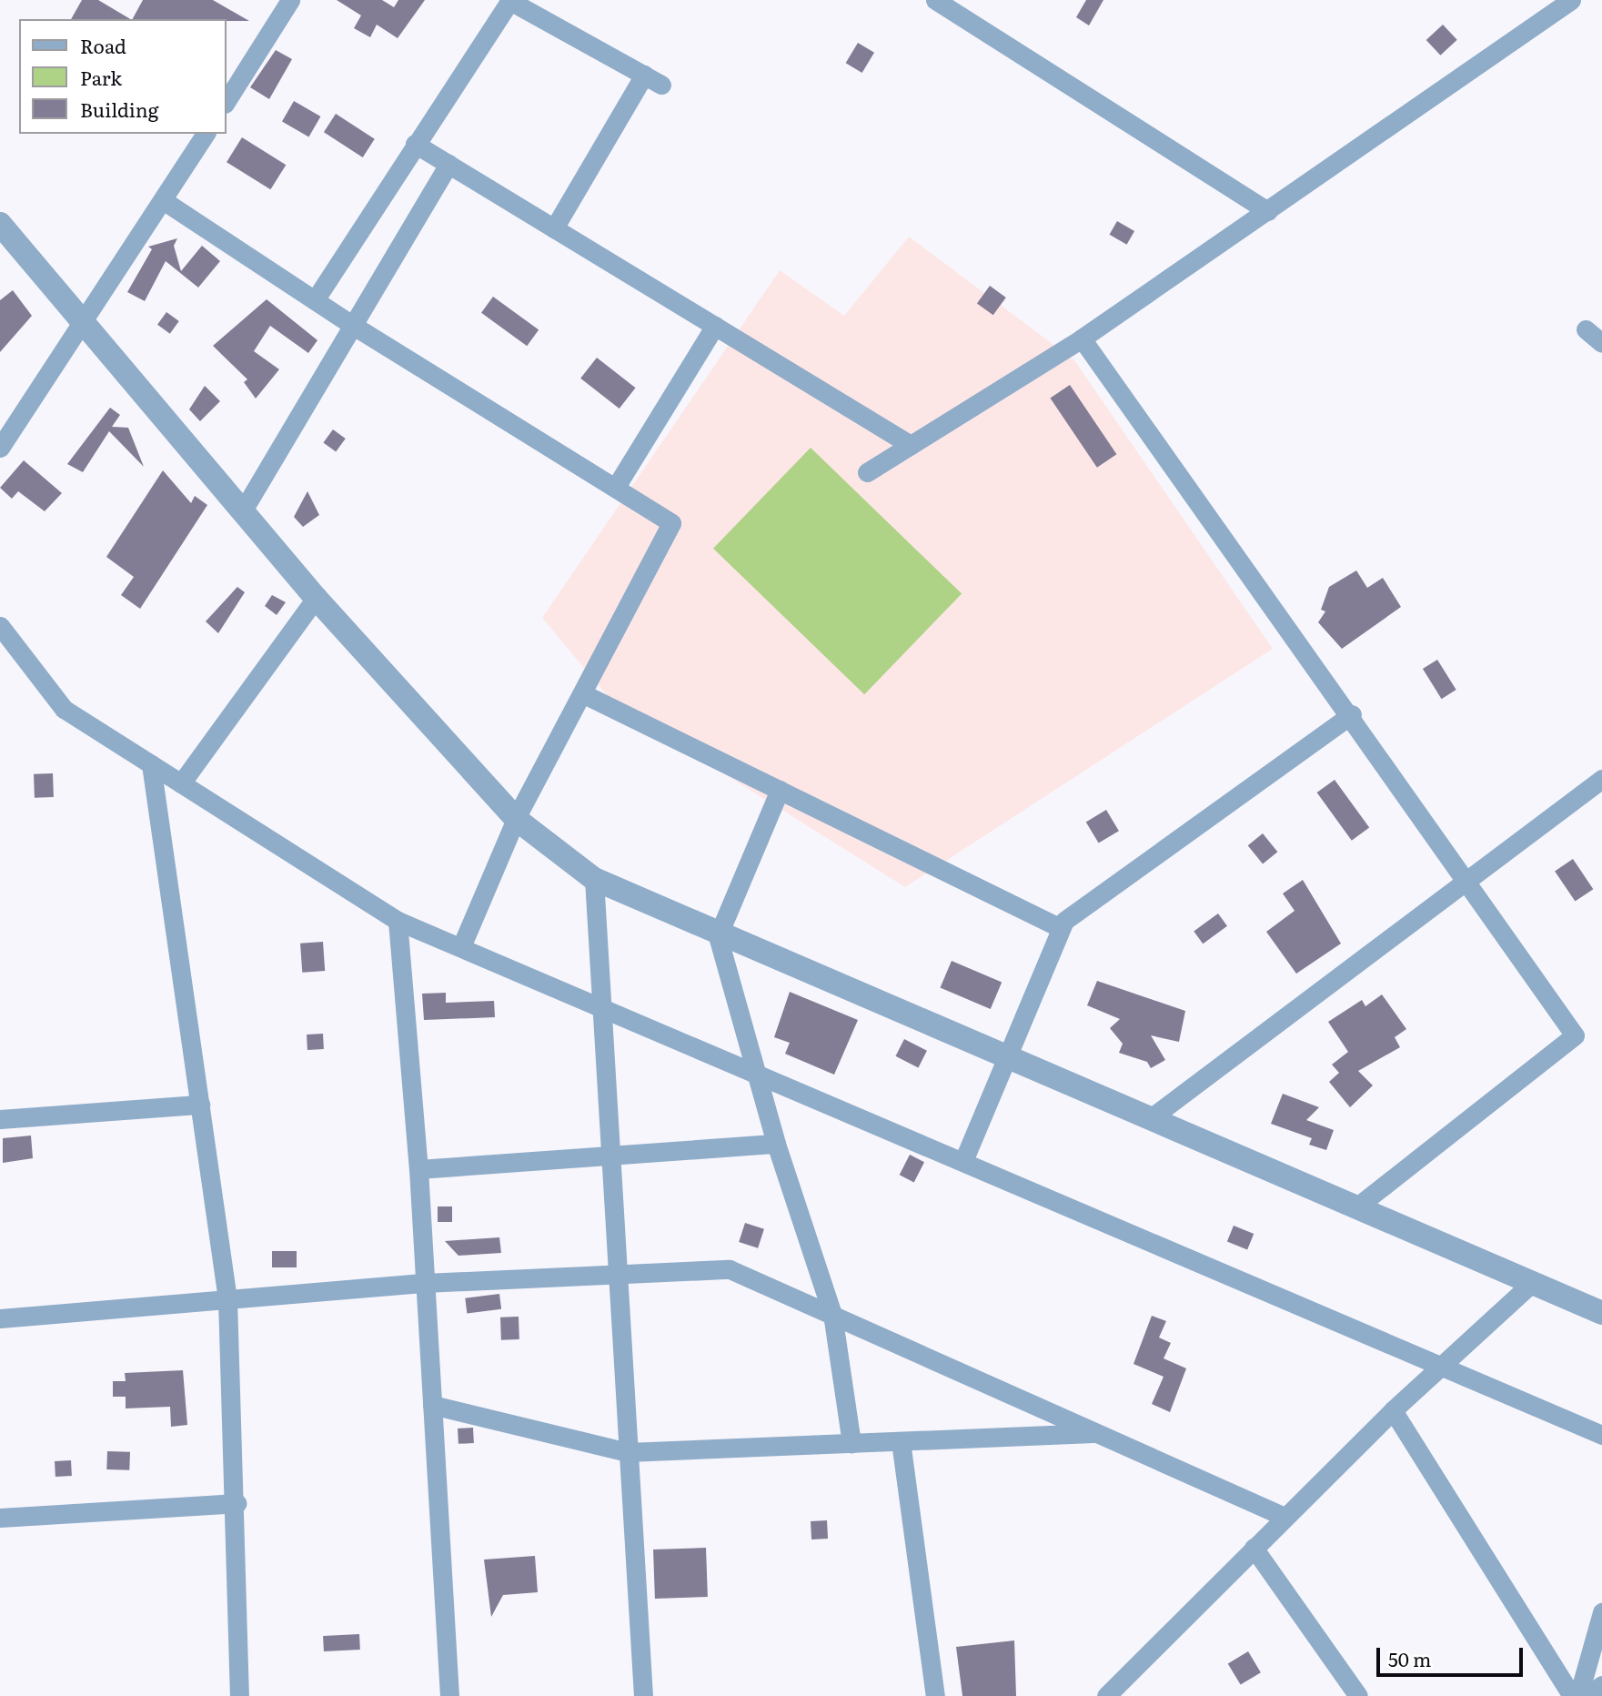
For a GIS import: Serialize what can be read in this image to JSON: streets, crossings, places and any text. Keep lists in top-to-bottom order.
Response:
{
  "legend": ["Road", "Park", "Building"],
  "scale_bar": "50 m"
}
